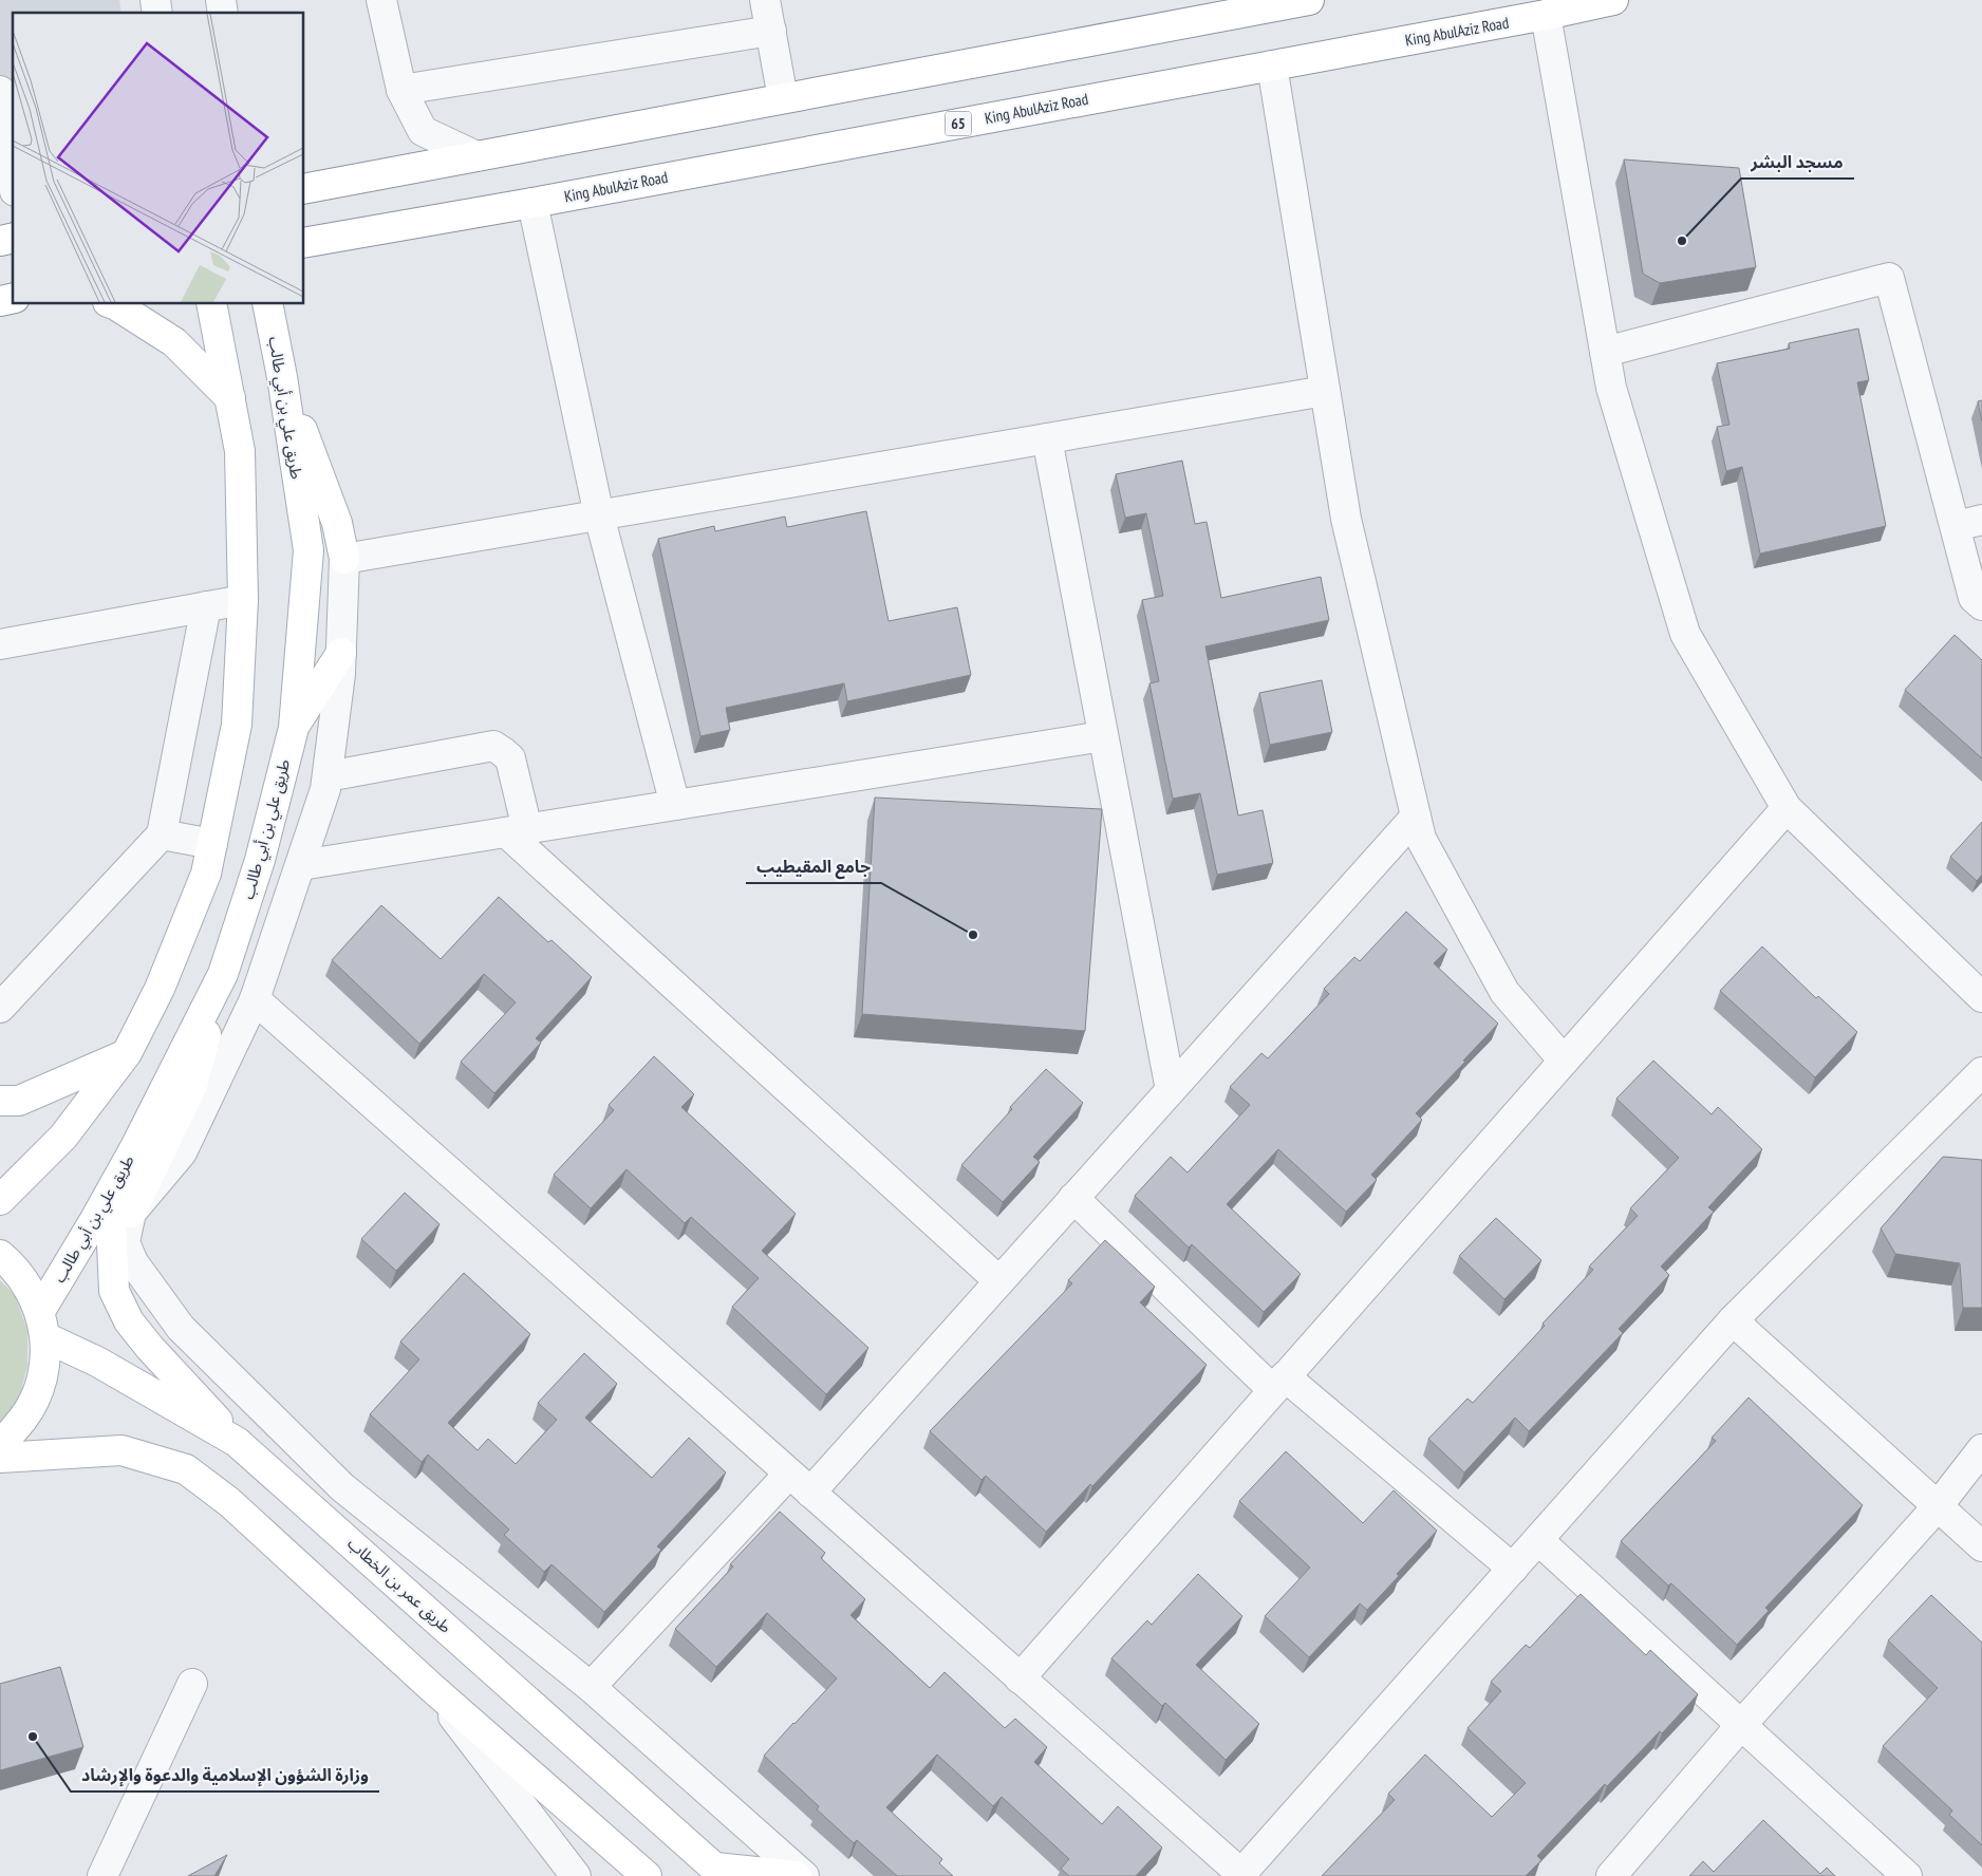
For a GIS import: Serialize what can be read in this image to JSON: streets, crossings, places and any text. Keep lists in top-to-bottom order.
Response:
{
  "streets": {
    "main road": [
      "King AbulAziz Road",
      "65",
      "طريق علي بن أبي طالب",
      "طريق عمر بن الخطاب"
    ]
  },
  "crossings": [
    ["طريق علي بن أبي طالب", "طريق عمر بن الخطاب"]
  ],
  "places": ["مسجد البشر", "جامع المقيطيب", "وزارة الشؤون الإسلامية والدعوة والإرشاد"]
}
